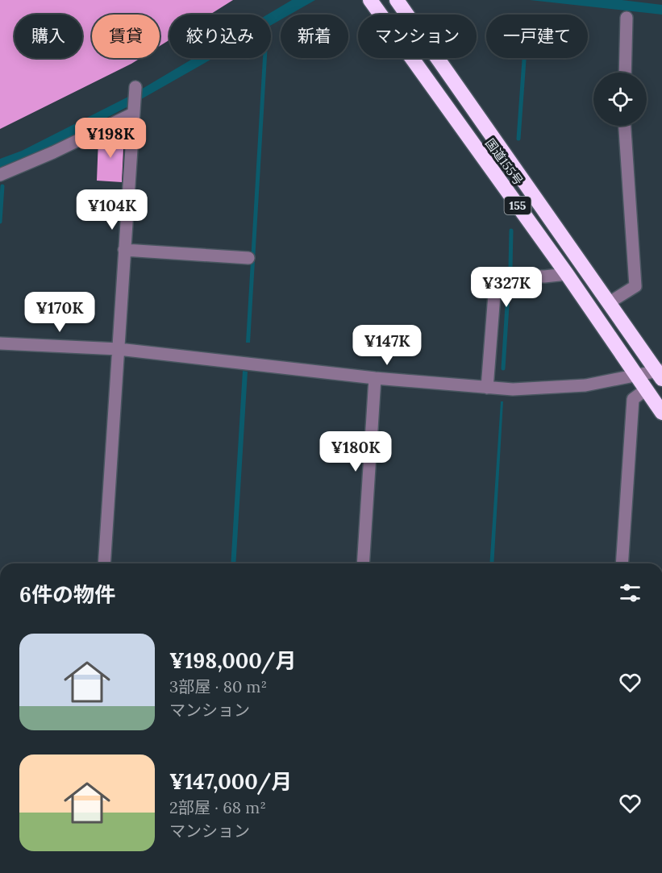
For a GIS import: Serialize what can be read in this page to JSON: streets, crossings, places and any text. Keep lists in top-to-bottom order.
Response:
{
  "streets": {
    "highway": ["国道155号", "155"]
  },
  "page": {
    "chip": [
      "購入",
      "賃貸",
      "絞り込み",
      "新着",
      "マンション",
      "一戸建て"
    ],
    "price": [
      "¥198K",
      "¥104K",
      "¥327K",
      "¥170K",
      "¥147K",
      "¥180K"
    ],
    "heading": "6件の物件",
    "list": [
      {
        "name": "¥198,000/月",
        "note": "3部屋 · 80 m² · マンション"
      },
      {
        "name": "¥147,000/月",
        "note": "2部屋 · 68 m² · マンション"
      }
    ]
  }
}
